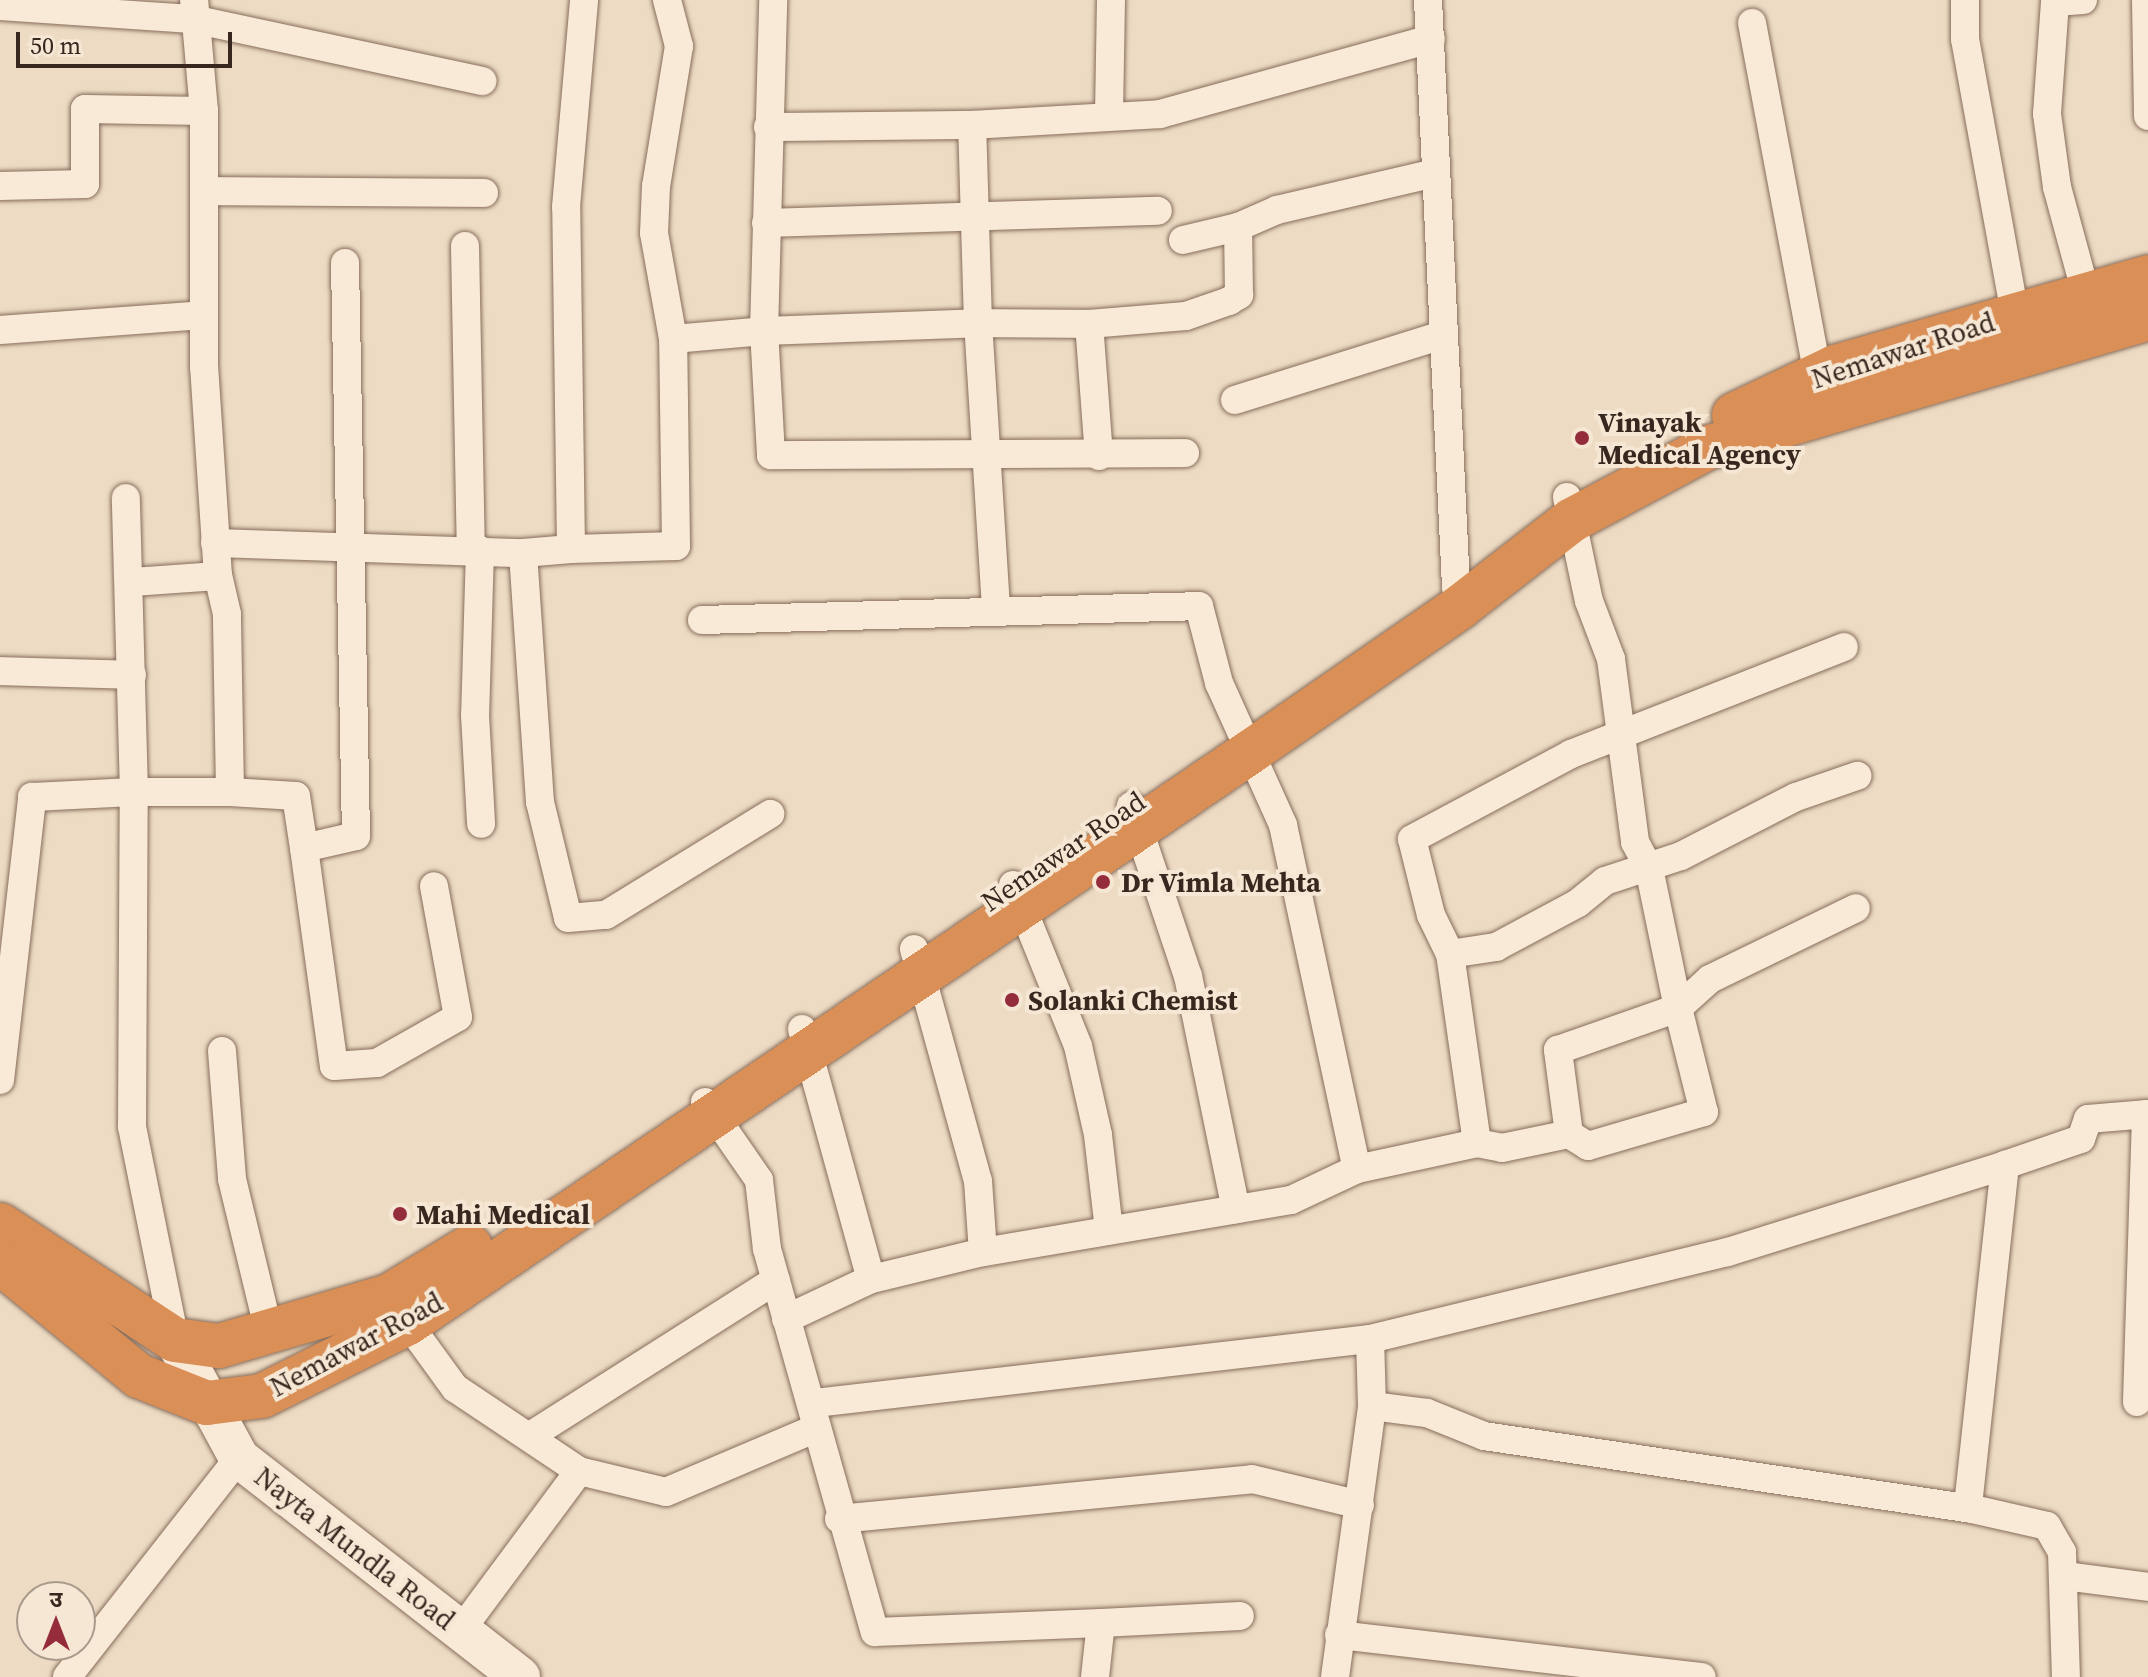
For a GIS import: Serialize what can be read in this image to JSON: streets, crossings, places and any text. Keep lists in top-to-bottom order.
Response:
{
  "streets": {
    "highway": ["Nemawar Road"],
    "main road": ["Nayta Mundla Road"]
  },
  "crossings": [
    ["Nemawar Road", "Nayta Mundla Road"]
  ],
  "places": [
    "Vinayak Medical Agency",
    "Dr Vimla Mehta",
    "Solanki Chemist",
    "Mahi Medical"
  ],
  "scale_bar": "50 m",
  "north": "top"
}
